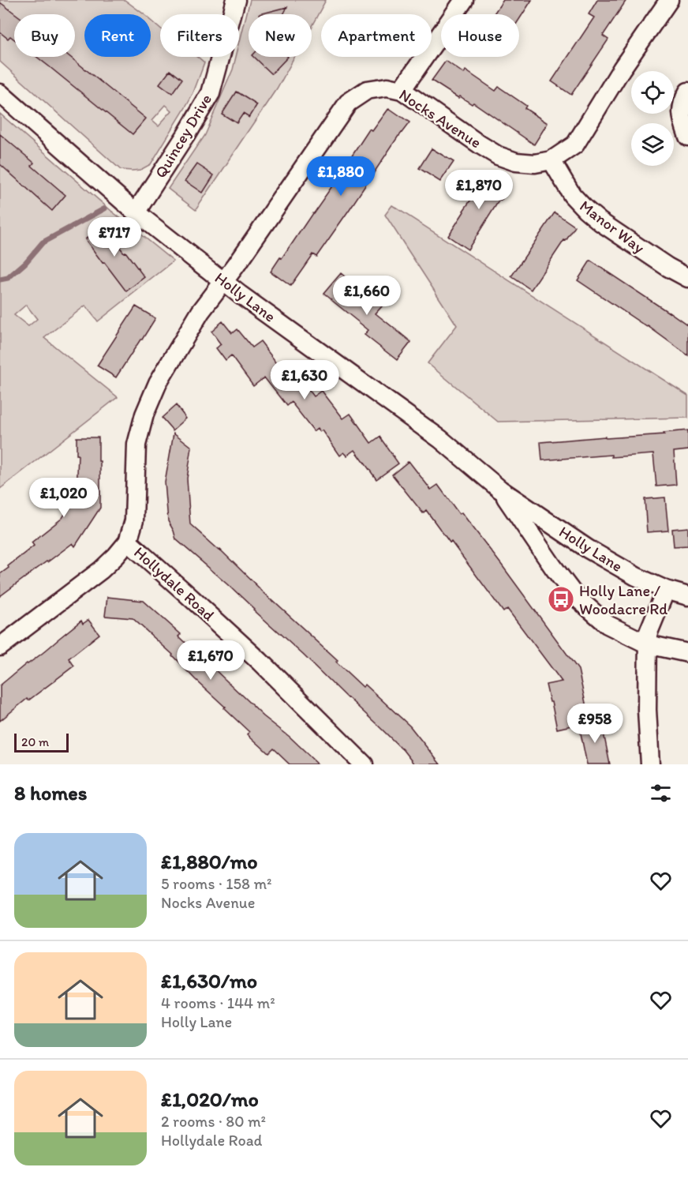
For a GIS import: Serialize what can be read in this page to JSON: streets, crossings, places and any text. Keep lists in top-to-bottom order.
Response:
{
  "streets": {
    "street": [
      "Nocks Avenue",
      "Quincey Drive",
      "Manor Way",
      "Holly Lane",
      "Hollydale Road"
    ]
  },
  "crossings": [
    ["Nocks Avenue", "Manor Way"],
    ["Nocks Avenue", "Holly Lane"],
    ["Nocks Avenue", "Hollydale Road"],
    ["Quincey Drive", "Holly Lane"],
    ["Holly Lane", "Hollydale Road"]
  ],
  "places": {
    "bus stop": ["Holly Lane / Woodacre Rd"]
  },
  "scale_bar": "20 m",
  "page": {
    "chip": [
      "Buy",
      "Rent",
      "Filters",
      "New",
      "Apartment",
      "House"
    ],
    "price": [
      "£1,880",
      "£1,870",
      "£717",
      "£1,660",
      "£1,630",
      "£1,020",
      "£1,670",
      "£958"
    ],
    "scale": "20 m",
    "heading": "8 homes",
    "list": [
      {
        "name": "£1,880/mo",
        "note": "5 rooms · 158 m² · Nocks Avenue"
      },
      {
        "name": "£1,630/mo",
        "note": "4 rooms · 144 m² · Holly Lane"
      },
      {
        "name": "£1,020/mo",
        "note": "2 rooms · 80 m² · Hollydale Road"
      }
    ]
  }
}
